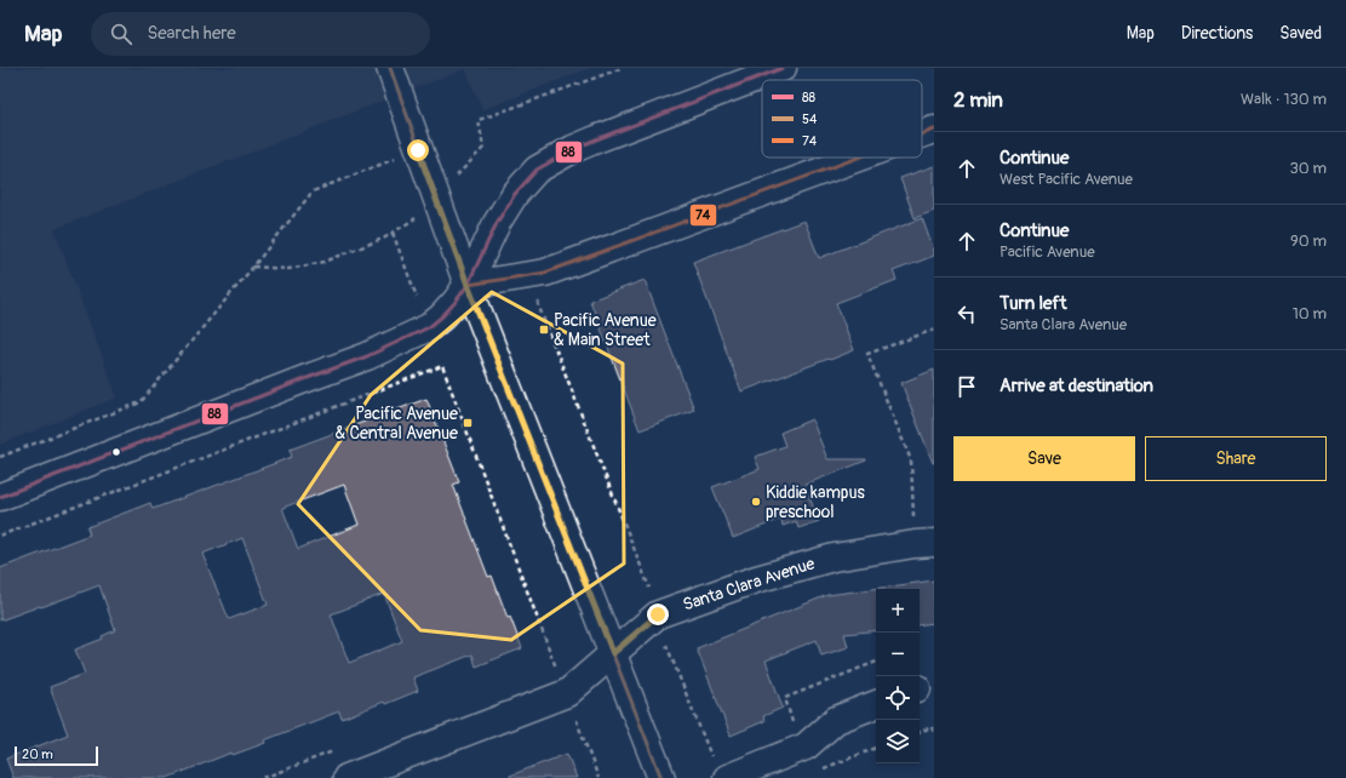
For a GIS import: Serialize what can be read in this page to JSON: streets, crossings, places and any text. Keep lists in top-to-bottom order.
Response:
{
  "streets": {
    "street": ["Santa Clara Avenue"]
  },
  "places": {
    "transit": ["Pacific Avenue & Main Street", "Pacific Avenue & Central Avenue"],
    "other": ["Kiddie kampus preschool"]
  },
  "lines": ["transit line 88", "transit line 54", "transit line 74"],
  "legend": ["88", "54", "74"],
  "scale_bar": "20 m",
  "page": {
    "header": "Map",
    "search": "Search here",
    "nav": ["Map", "Directions", "Saved"],
    "heading": ["2 min", "Walk · 130 m"],
    "list": [
      ["Continue", "West Pacific Avenue", "30 m"],
      ["Continue", "Pacific Avenue", "90 m"],
      ["Turn left", "Santa Clara Avenue", "10 m"],
      "Arrive at destination"
    ],
    "buttons": ["Save", "Share"],
    "map_buttons": ["+", "−"],
    "scale": "20 m"
  }
}
